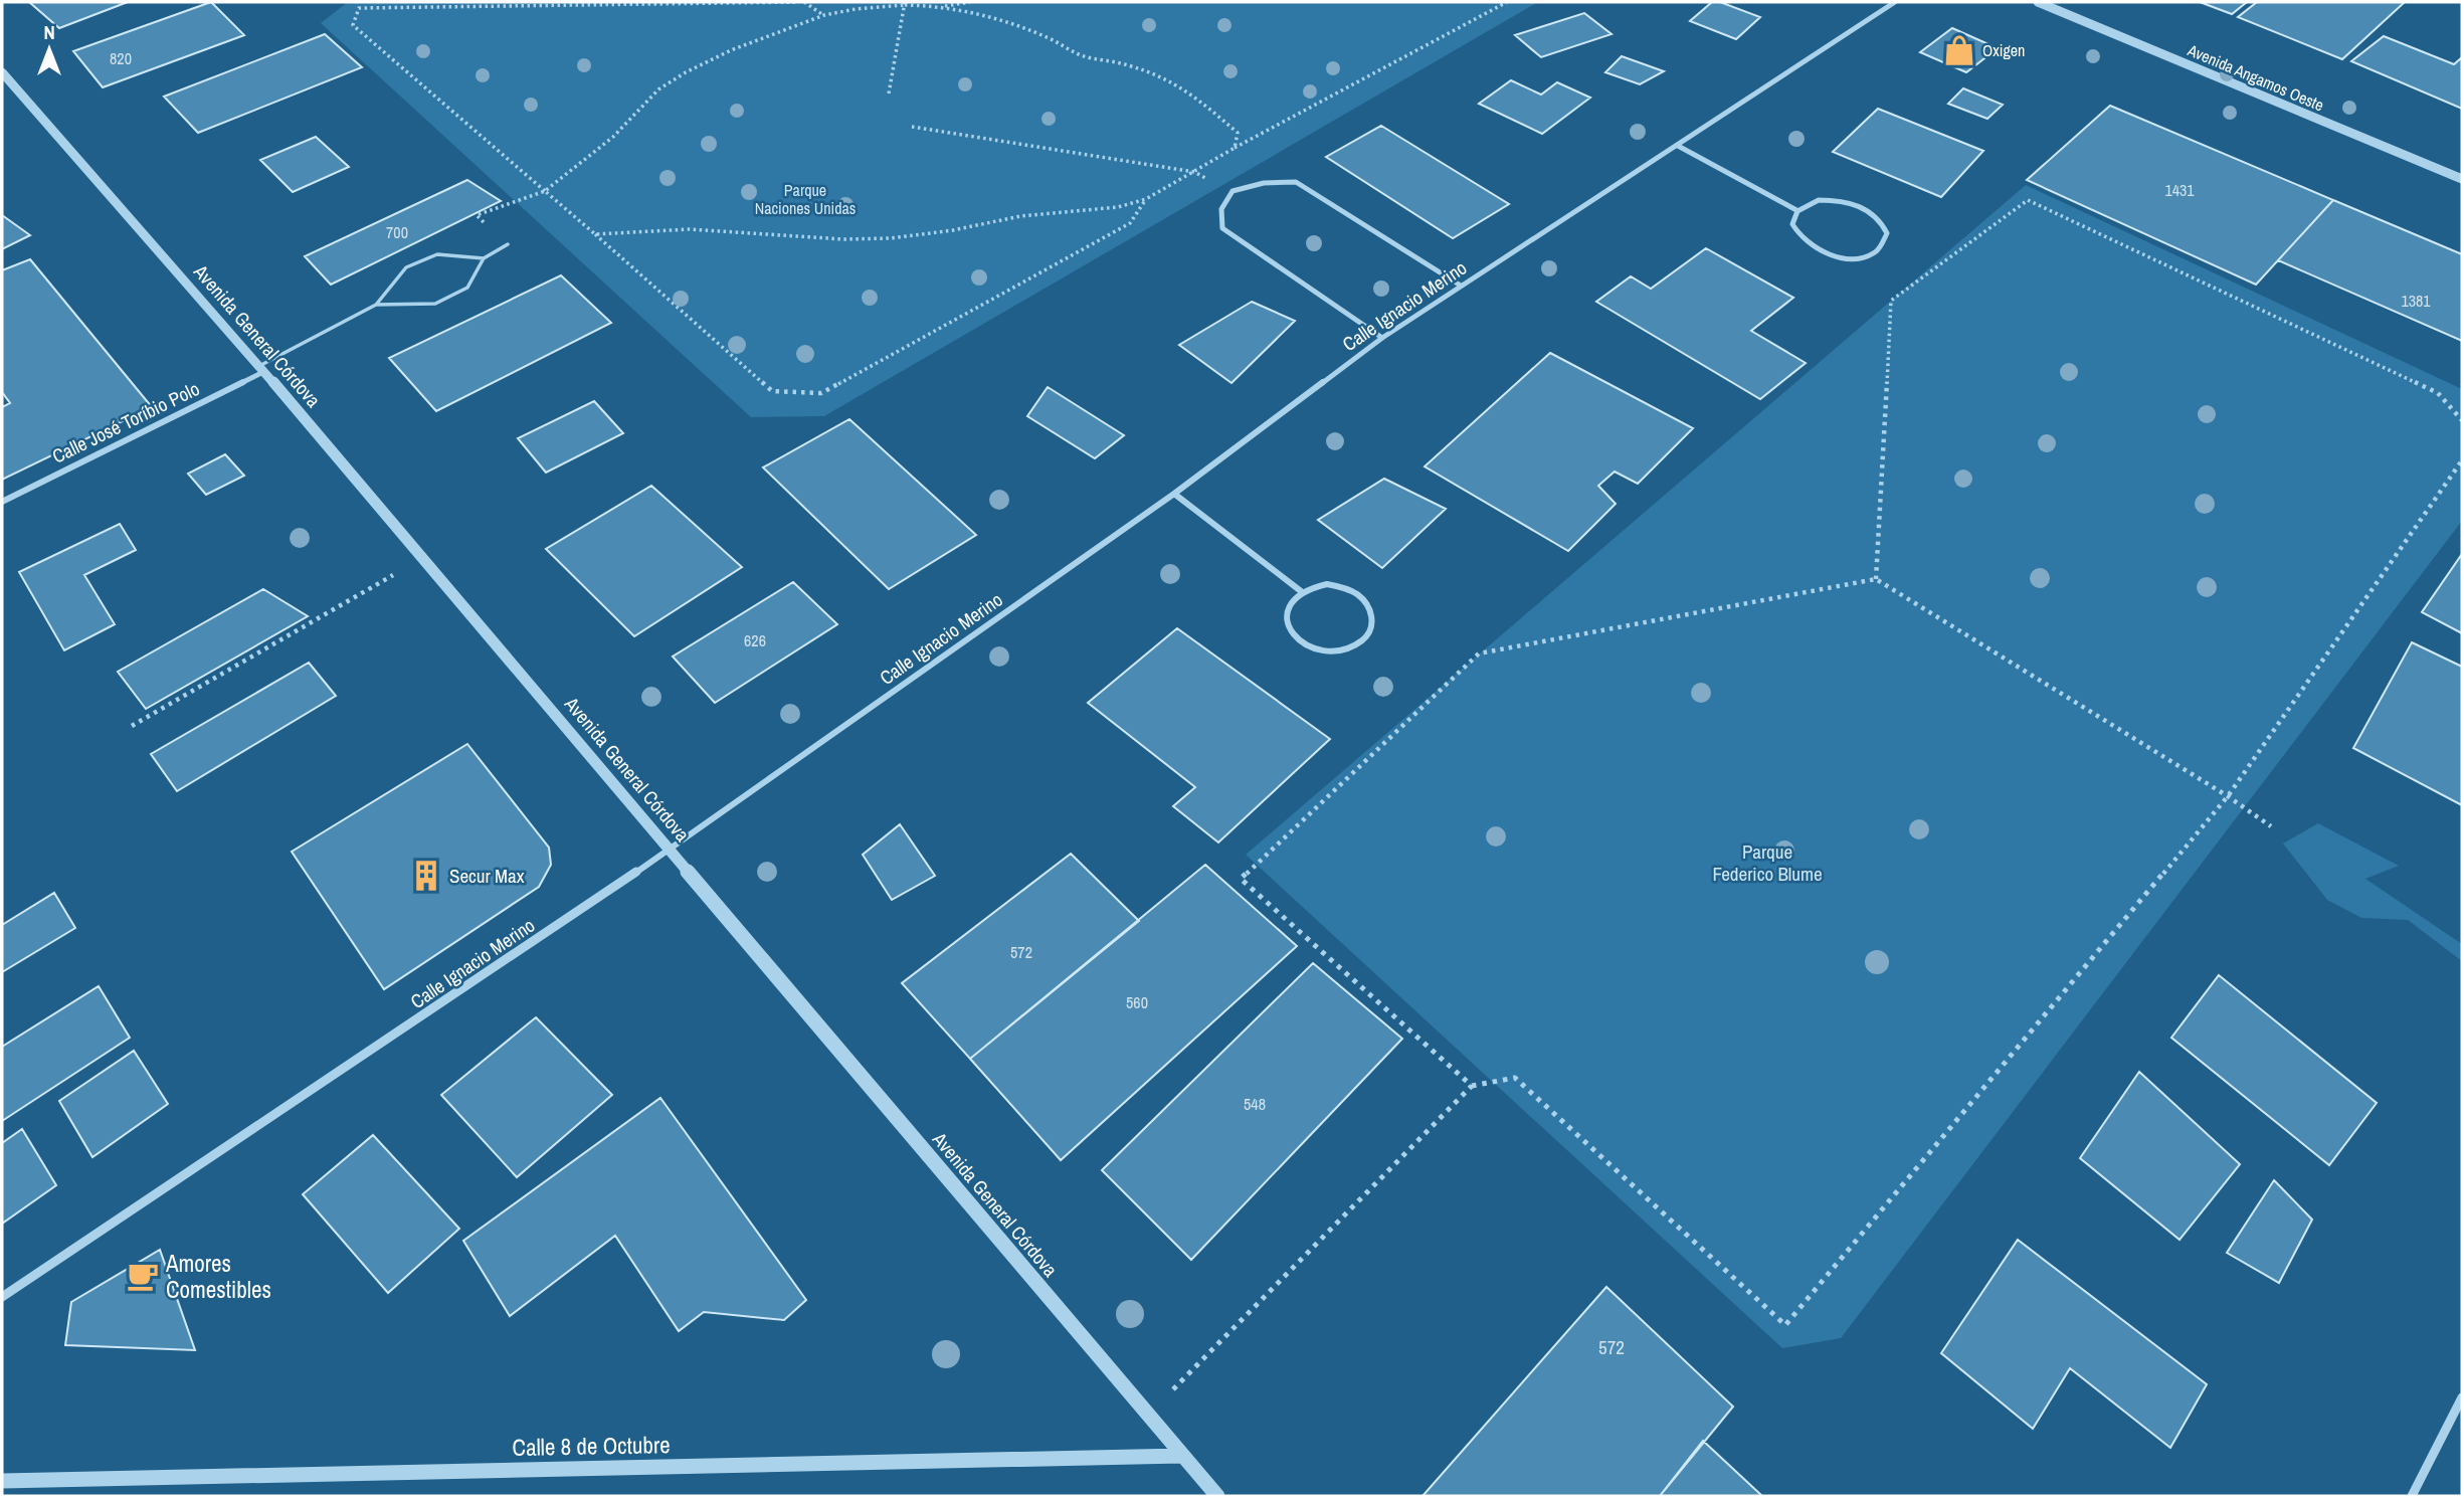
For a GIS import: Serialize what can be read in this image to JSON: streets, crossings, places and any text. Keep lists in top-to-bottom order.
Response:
{
  "streets": {
    "street": [
      "Avenida Angamos Oeste",
      "Calle Ignacio Merino",
      "Avenida General Córdova",
      "Calle José Toríbio Polo",
      "Calle 8 de Octubre"
    ]
  },
  "crossings": [
    ["Calle Ignacio Merino", "Avenida General Córdova"],
    ["Avenida General Córdova", "Calle José Toríbio Polo"],
    ["Avenida General Córdova", "Calle 8 de Octubre"]
  ],
  "parks": ["Parque Naciones Unidas", "Parque Federico Blume"],
  "places": {
    "shop": ["Oxigen"],
    "building": ["Secur Max"],
    "cafe": ["Amores Comestibles"]
  },
  "house_numbers": [
    "820",
    "1431",
    "700",
    "1381",
    "626",
    "572",
    "560",
    "548",
    "572"
  ],
  "north": "top"
}
